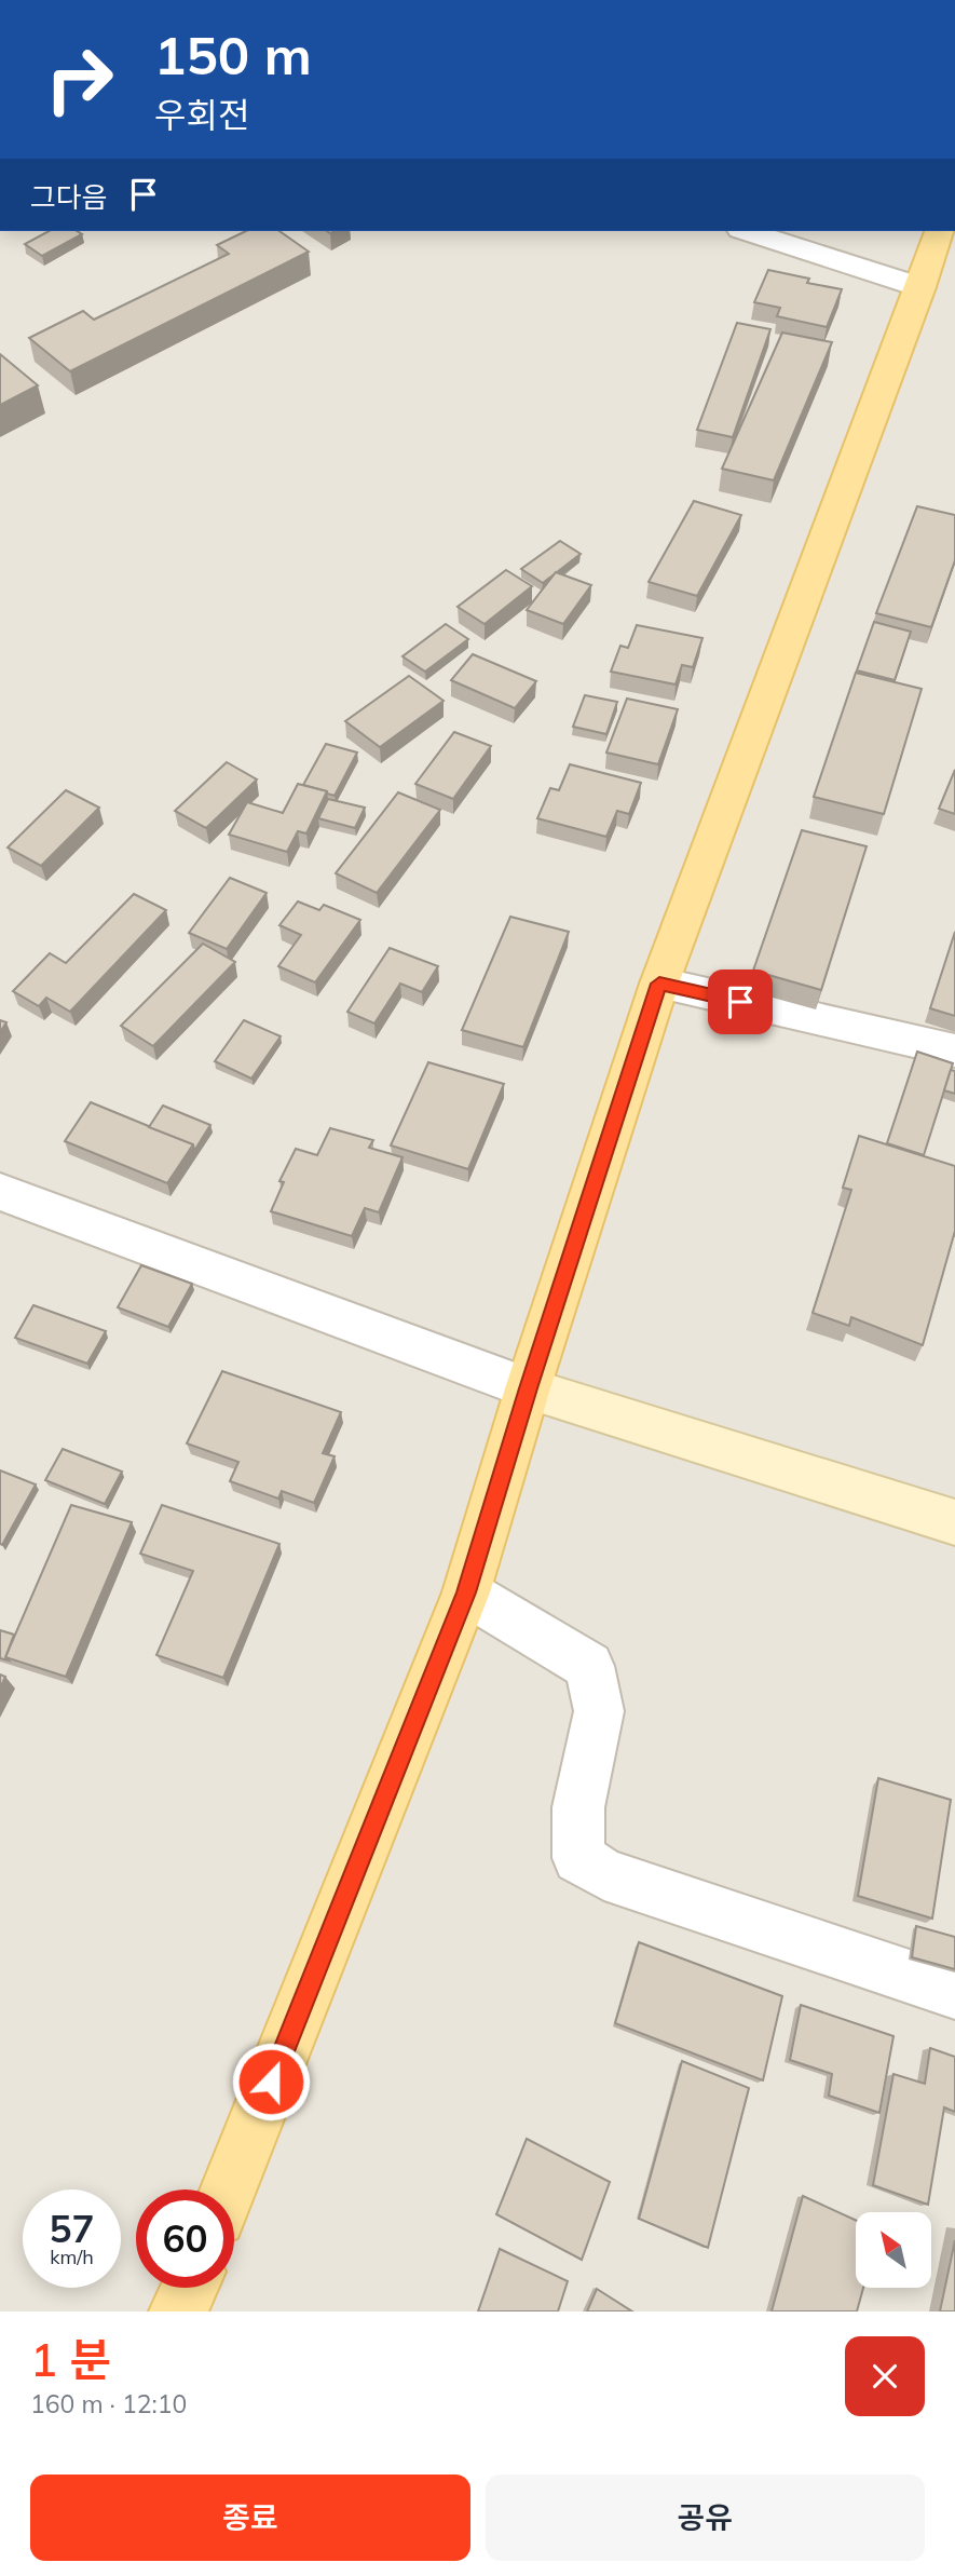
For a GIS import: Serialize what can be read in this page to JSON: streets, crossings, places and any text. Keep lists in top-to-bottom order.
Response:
{
  "north": "top left",
  "page": {
    "turn": ["150 m", "우회전"],
    "then": "그다음",
    "speed": "57 km/h",
    "limit": "60",
    "heading": ["1 분", "160 m · 12:10"],
    "buttons": ["종료", "공유"]
  }
}
